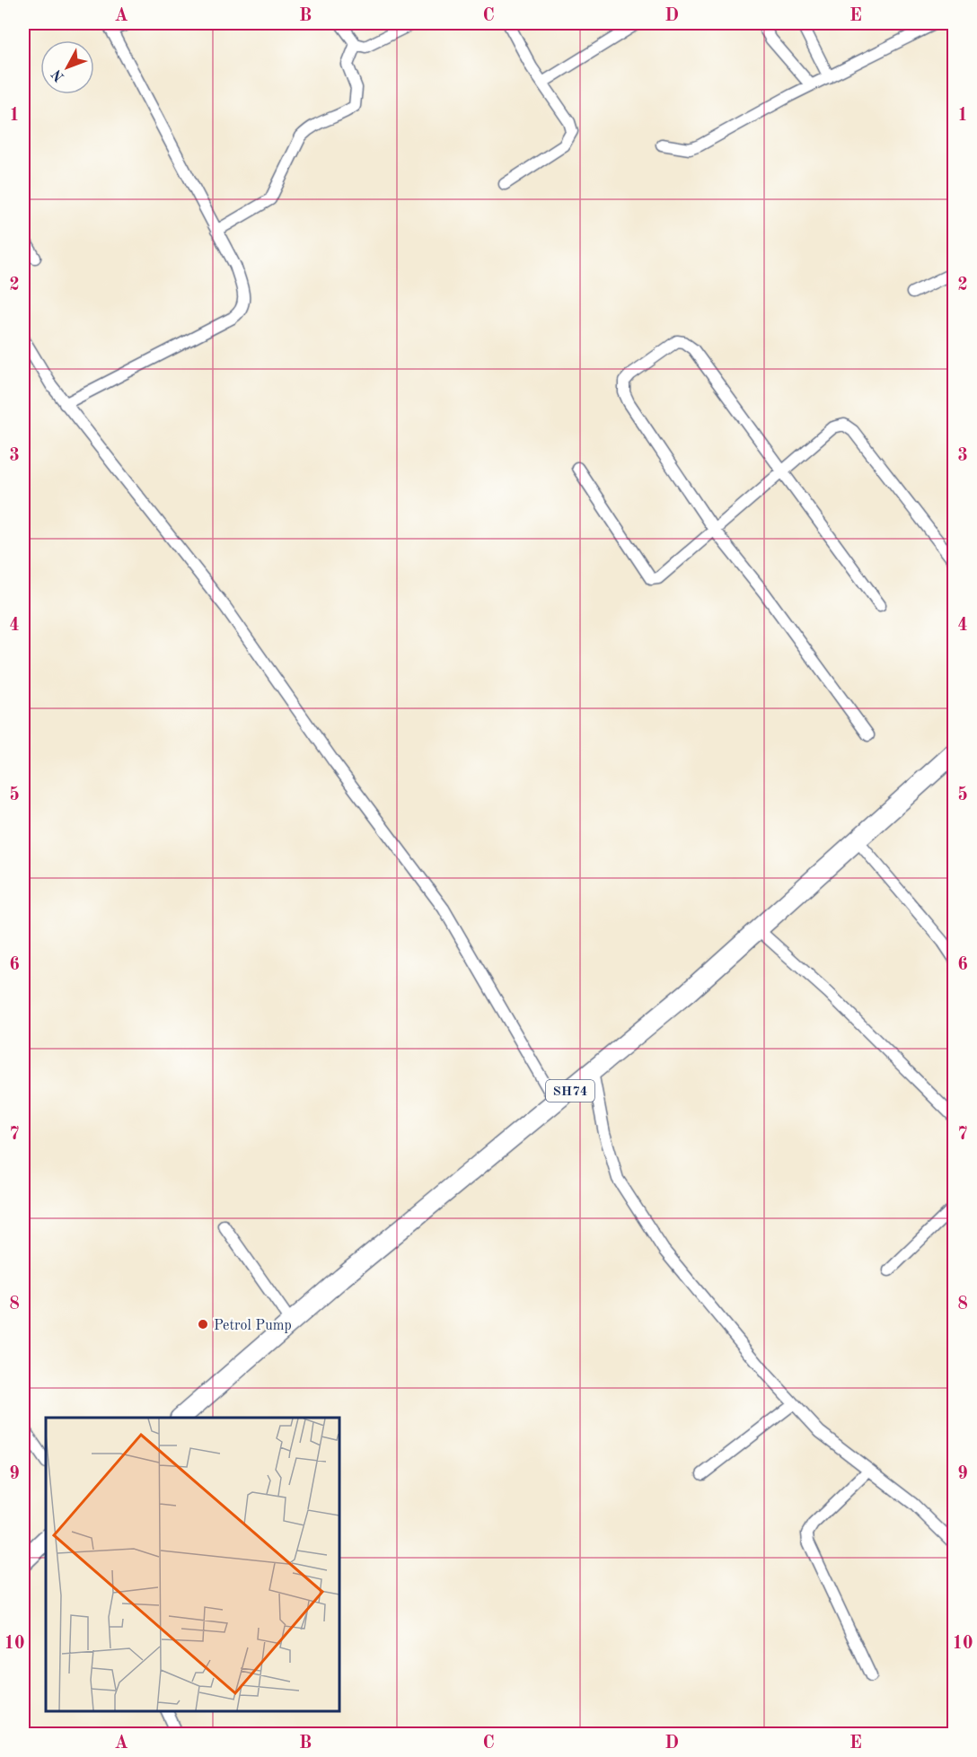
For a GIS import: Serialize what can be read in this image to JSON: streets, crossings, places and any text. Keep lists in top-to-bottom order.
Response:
{
  "streets": {
    "highway": ["SH74"]
  },
  "places": ["Petrol Pump"],
  "north": "bottom left",
  "grid": {
    "columns": [
      "A",
      "B",
      "C",
      "D",
      "E"
    ],
    "rows": [
      "1",
      "2",
      "3",
      "4",
      "5",
      "6",
      "7",
      "8",
      "9",
      "10"
    ]
  }
}
